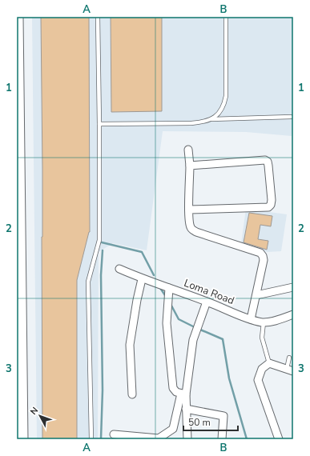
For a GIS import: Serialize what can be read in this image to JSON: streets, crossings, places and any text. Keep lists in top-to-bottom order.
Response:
{
  "streets": {
    "street": ["Loma Road"]
  },
  "scale_bar": "50 m",
  "north": "top left",
  "grid": {
    "columns": ["A", "B"],
    "rows": ["1", "2", "3"]
  }
}
